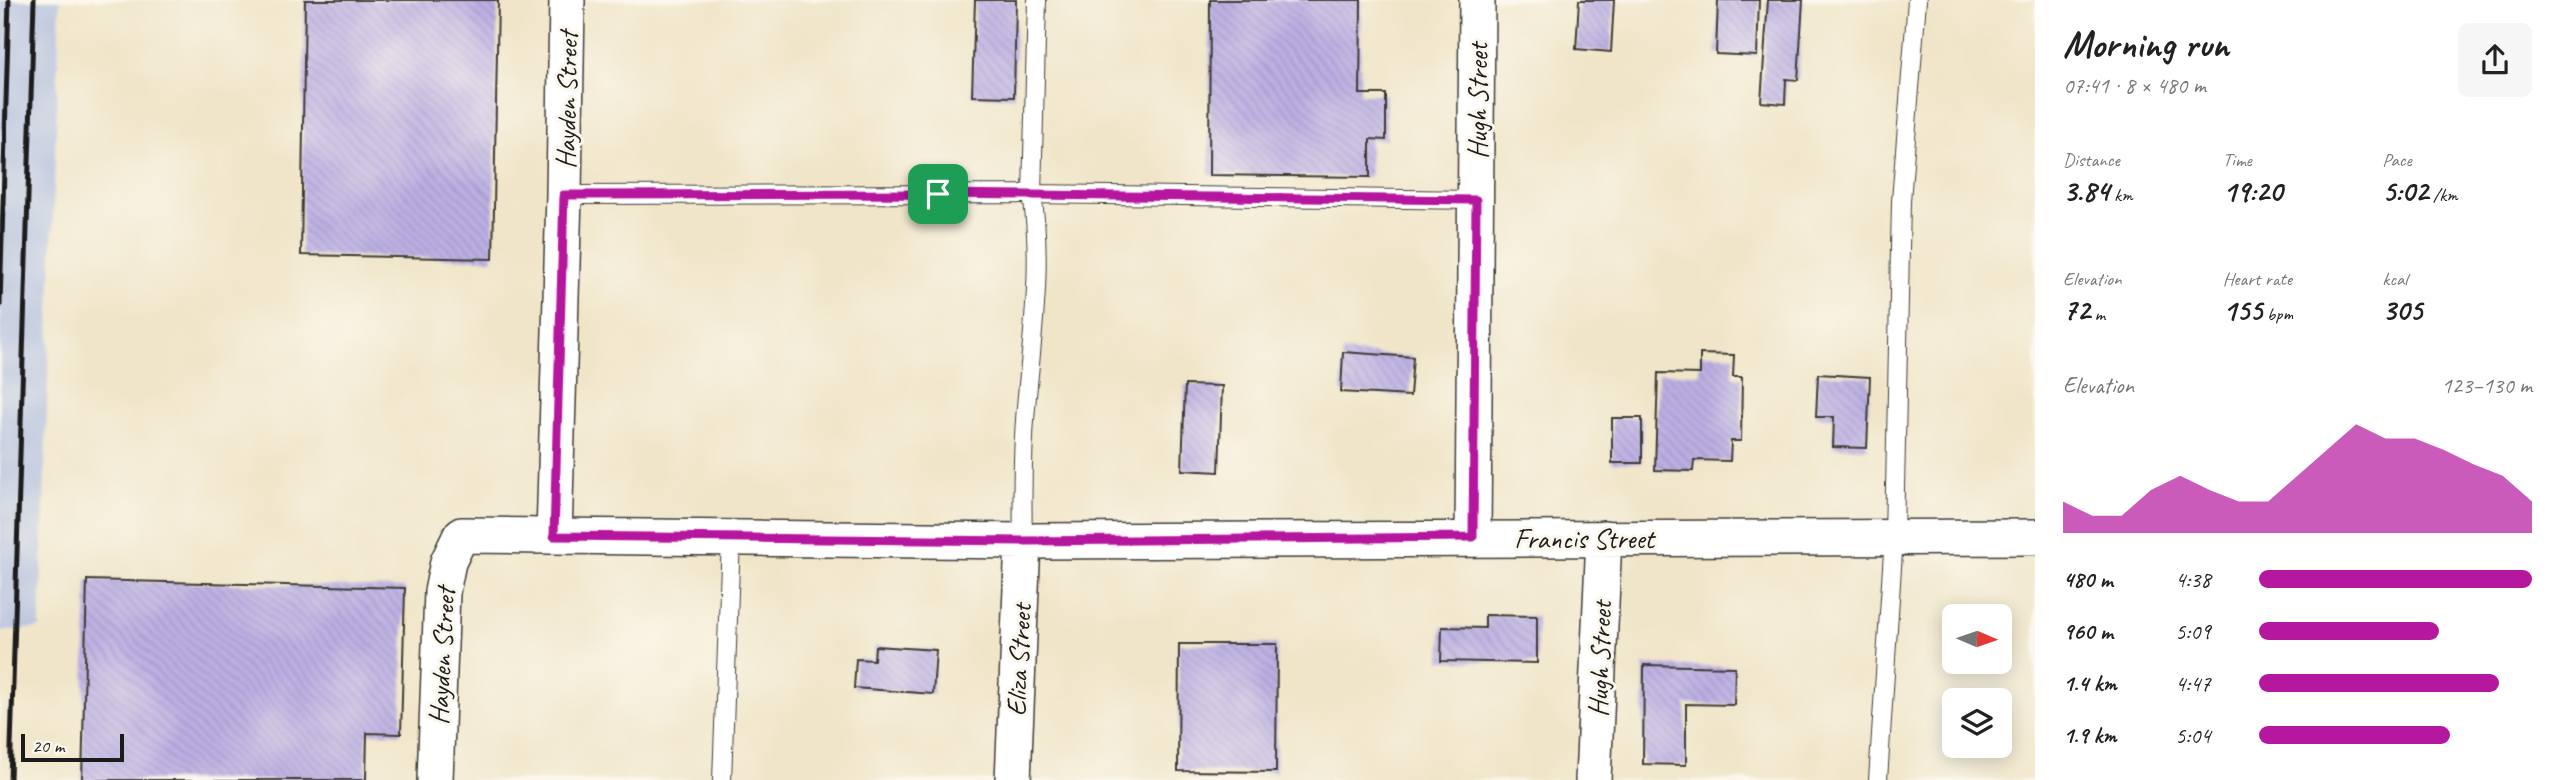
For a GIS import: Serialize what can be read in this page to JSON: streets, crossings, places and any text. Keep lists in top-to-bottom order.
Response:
{
  "streets": {
    "street": [
      "Hayden Street",
      "Hugh Street",
      "Francis Street",
      "Eliza Street"
    ]
  },
  "crossings": [
    ["Hayden Street", "Francis Street"],
    ["Hugh Street", "Francis Street"],
    ["Francis Street", "Eliza Street"]
  ],
  "scale_bar": "20 m",
  "north": "right",
  "page": {
    "heading": ["Morning run", "07:41 · 8 × 480 m"],
    "stats": [
      ["Distance", "3.84 km"],
      ["Time", "19:20"],
      ["Pace", "5:02 /km"],
      ["Elevation", "72 m"],
      ["Heart rate", "155 bpm"],
      ["kcal", "305"]
    ],
    "chart": ["Elevation", "123–130 m"],
    "list": [
      {
        "name": "480 m",
        "note": "4:38"
      },
      {
        "name": "960 m",
        "note": "5:09"
      },
      {
        "name": "1.4 km",
        "note": "4:47"
      },
      {
        "name": "1.9 km",
        "note": "5:04"
      }
    ],
    "scale": "20 m"
  }
}
